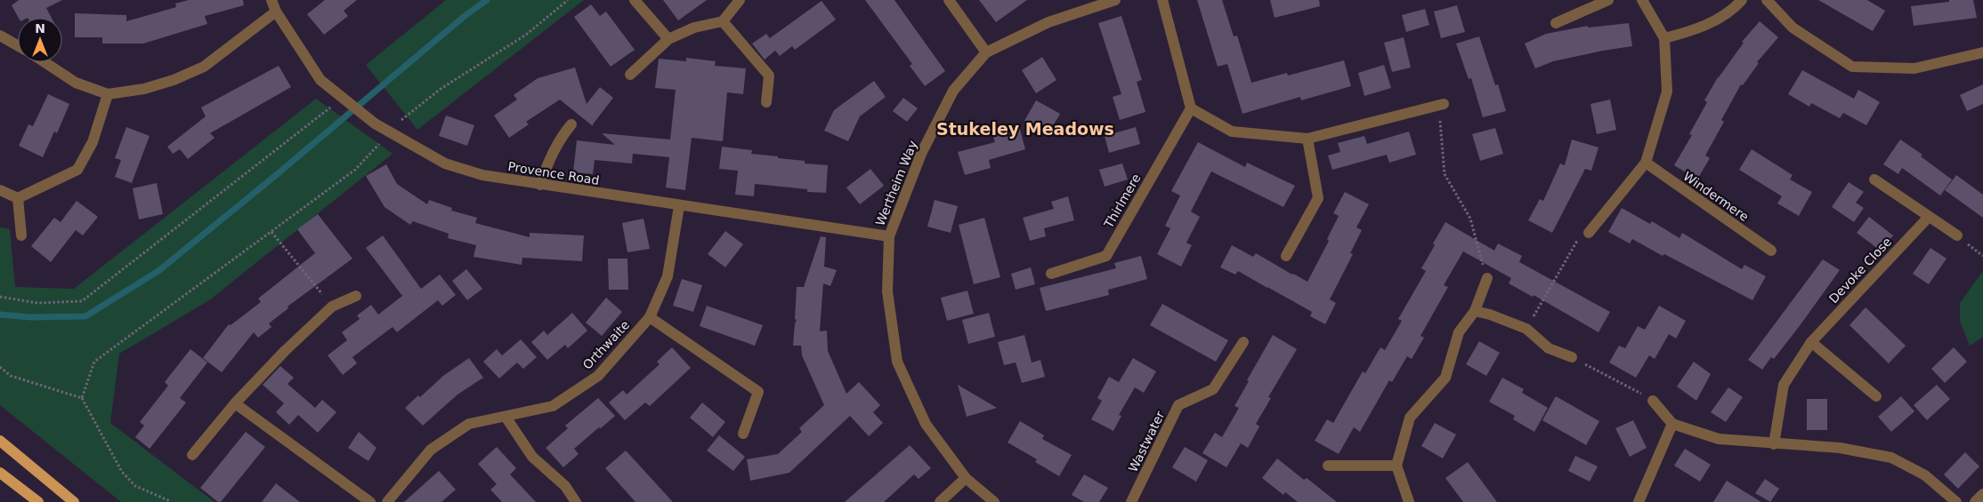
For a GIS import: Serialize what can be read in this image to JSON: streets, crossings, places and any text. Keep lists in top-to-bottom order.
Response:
{
  "streets": {
    "street": [
      "Provence Road",
      "Wertheim Way",
      "Windermere",
      "Thirlmere",
      "Devoke Close",
      "Orthwaite",
      "Wastwater"
    ]
  },
  "crossings": [
    ["Provence Road", "Wertheim Way"],
    ["Provence Road", "Orthwaite"]
  ],
  "districts": ["Stukeley Meadows"],
  "north": "top"
}
